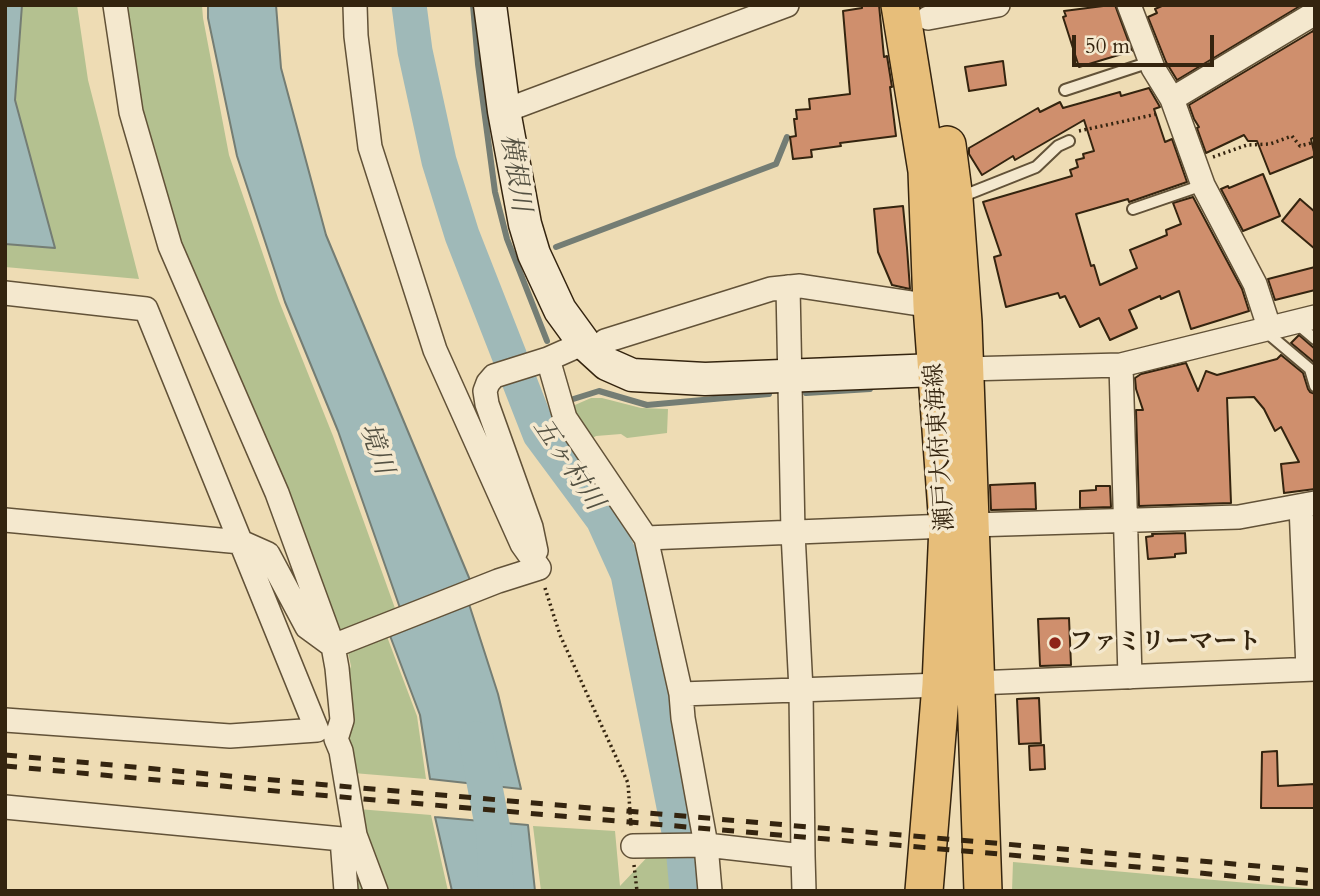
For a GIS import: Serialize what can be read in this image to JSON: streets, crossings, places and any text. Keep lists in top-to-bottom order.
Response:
{
  "streets": {
    "main road": ["瀬戸大府東海線"]
  },
  "water": ["横根川", "境川", "五ヶ村川"],
  "places": ["ファミリーマート"],
  "scale_bar": "50 m"
}
